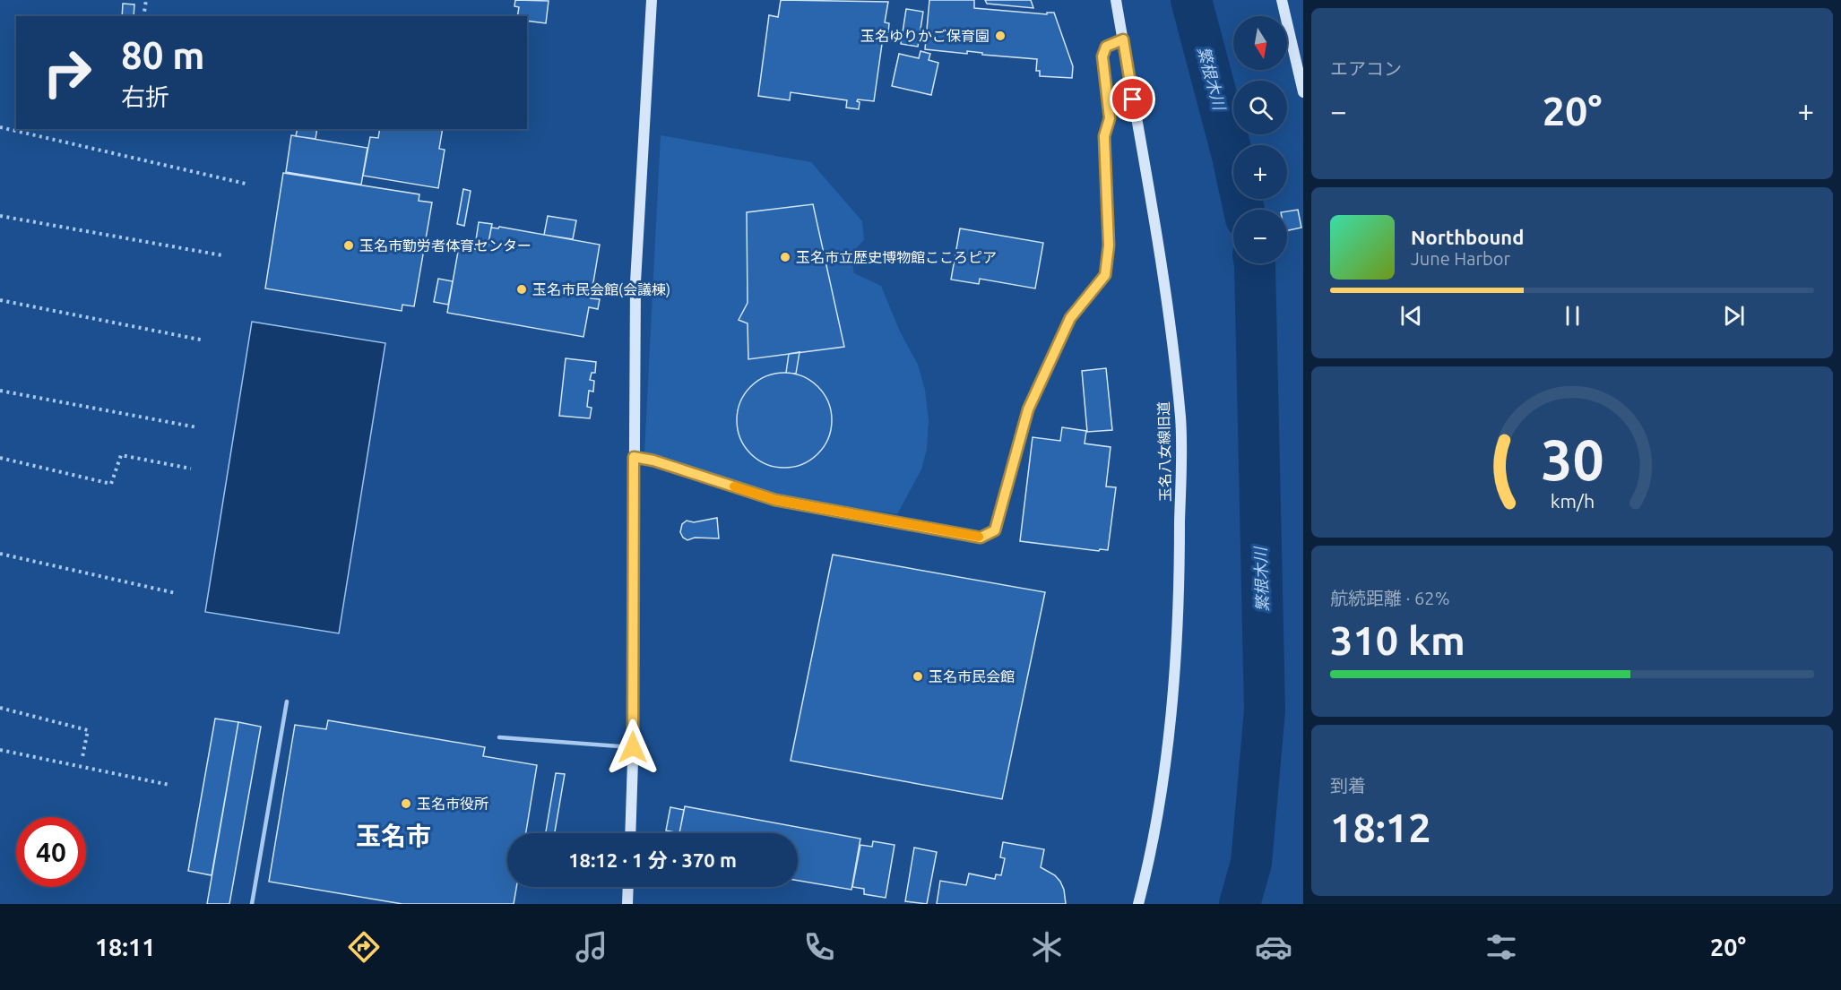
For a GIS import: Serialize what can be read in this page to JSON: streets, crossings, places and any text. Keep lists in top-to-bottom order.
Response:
{
  "streets": {
    "street": ["玉名八女線旧道"]
  },
  "districts": ["玉名市"],
  "water": ["繁根木川"],
  "places": [
    "玉名ゆりかご保育園",
    "玉名市勤労者体育センター",
    "玉名市立歴史博物館こころピア",
    "玉名市民会館(会議棟)",
    "玉名市民会館",
    "玉名市役所"
  ],
  "north": "bottom",
  "page": {
    "tile": [
      "エアコン",
      ["航続距離 · 62%", "310 km"],
      ["到着", "18:12"]
    ],
    "map_buttons": ["+", "−"],
    "turn": ["80 m", "右折"],
    "heat": ["−", "20°", "+"],
    "song": ["Northbound", "June Harbor"],
    "limit": "40",
    "trip": "18:12 · 1 分 · 370 m",
    "tabs": ["18:11", "20°"],
    "gauge": ["30", "km/h"]
  }
}
